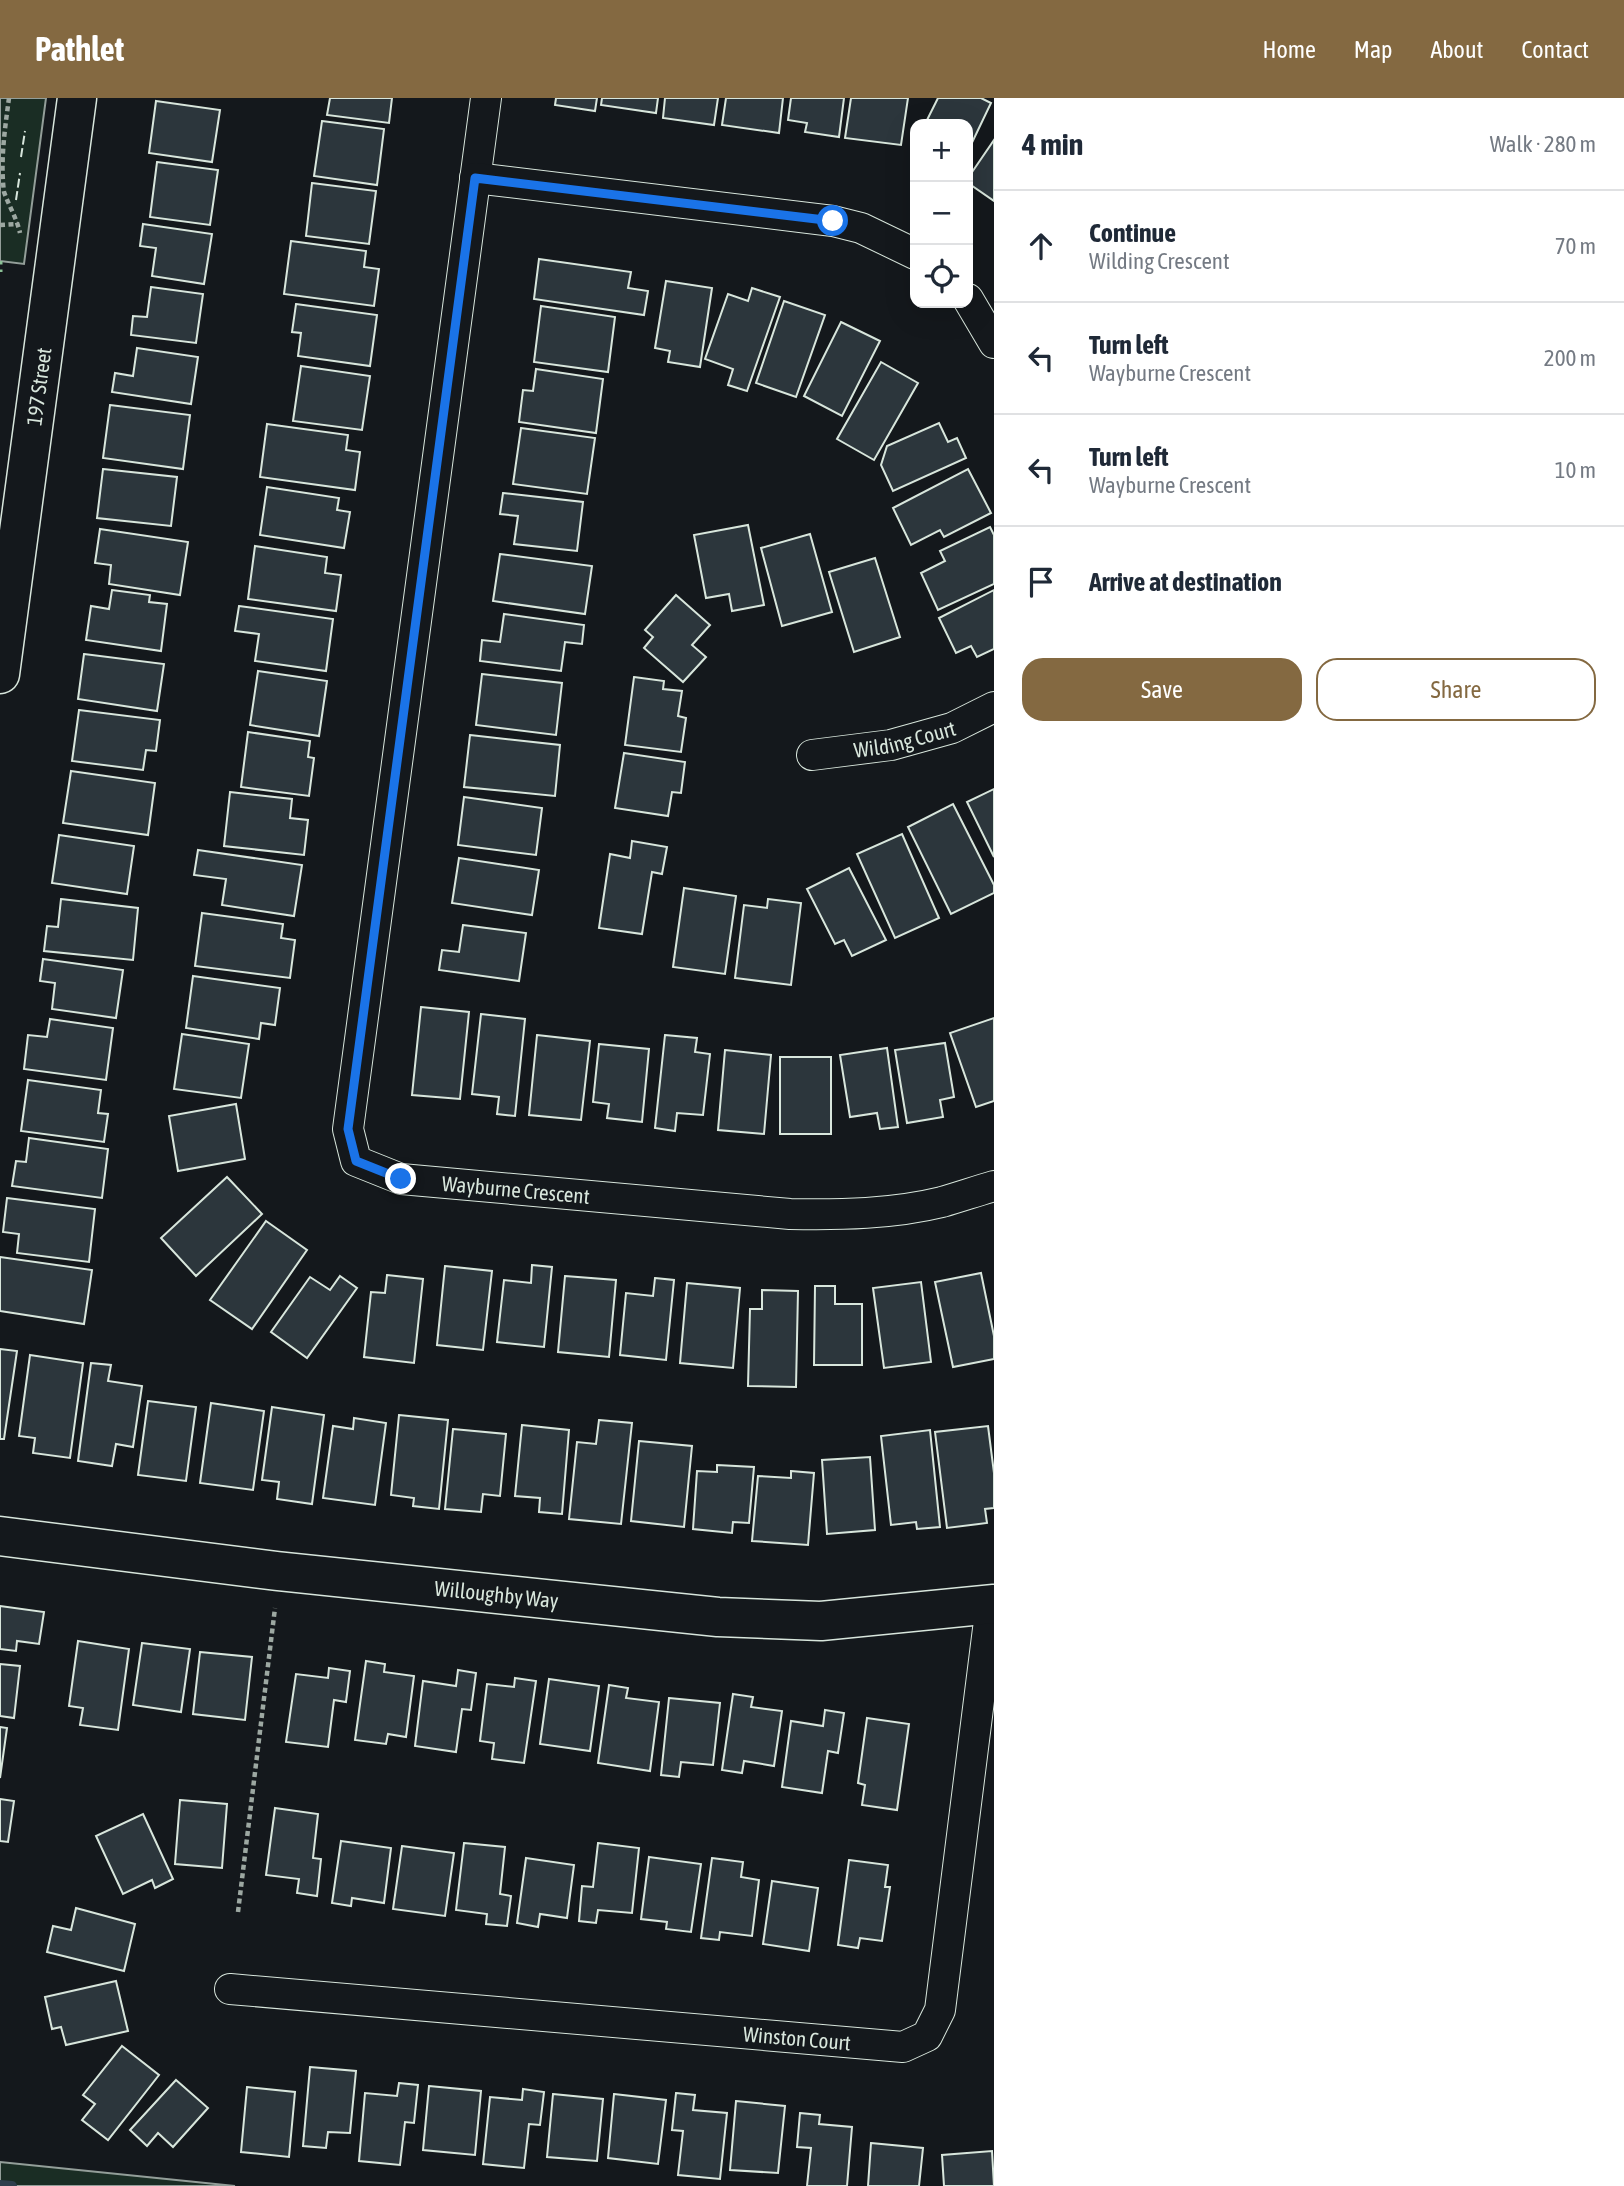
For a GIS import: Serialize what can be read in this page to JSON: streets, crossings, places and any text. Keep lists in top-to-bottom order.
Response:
{
  "streets": {
    "street": [
      "197 Street",
      "Wilding Court",
      "Wayburne Crescent",
      "Willoughby Way",
      "Winston Court"
    ]
  },
  "crossings": [
    ["Willoughby Way", "Winston Court"]
  ],
  "page": {
    "header": "Pathlet",
    "nav": [
      "Home",
      "Map",
      "About",
      "Contact"
    ],
    "heading": ["4 min", "Walk · 280 m"],
    "map_buttons": ["+", "−"],
    "list": [
      ["Continue", "Wilding Crescent", "70 m"],
      ["Turn left", "Wayburne Crescent", "200 m"],
      ["Turn left", "Wayburne Crescent", "10 m"],
      "Arrive at destination"
    ],
    "buttons": ["Save", "Share"]
  }
}
